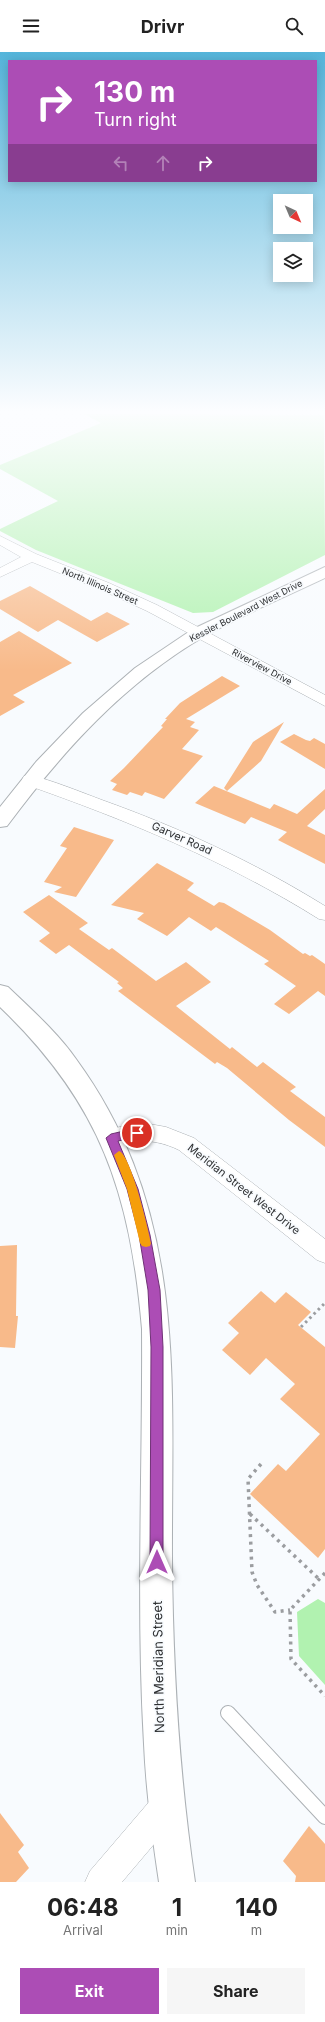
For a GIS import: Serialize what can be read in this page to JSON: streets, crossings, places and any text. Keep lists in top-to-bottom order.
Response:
{
  "streets": {
    "main road": ["Kessler Boulevard West Drive", "North Meridian Street"],
    "street": [
      "North Illinois Street",
      "Riverview Drive",
      "Garver Road",
      "Meridian Street West Drive"
    ]
  },
  "crossings": [
    ["North Illinois Street", "Kessler Boulevard West Drive"],
    ["North Illinois Street", "Riverview Drive"],
    ["Kessler Boulevard West Drive", "Riverview Drive"],
    ["Kessler Boulevard West Drive", "Garver Road"],
    ["Meridian Street West Drive", "North Meridian Street"]
  ],
  "north": "bottom right",
  "page": {
    "header": "Drivr",
    "turn": ["130 m", "Turn right"],
    "eta": [
      "06:48",
      "Arrival",
      "1",
      "min",
      "140",
      "m"
    ],
    "buttons": ["Exit", "Share"]
  }
}
